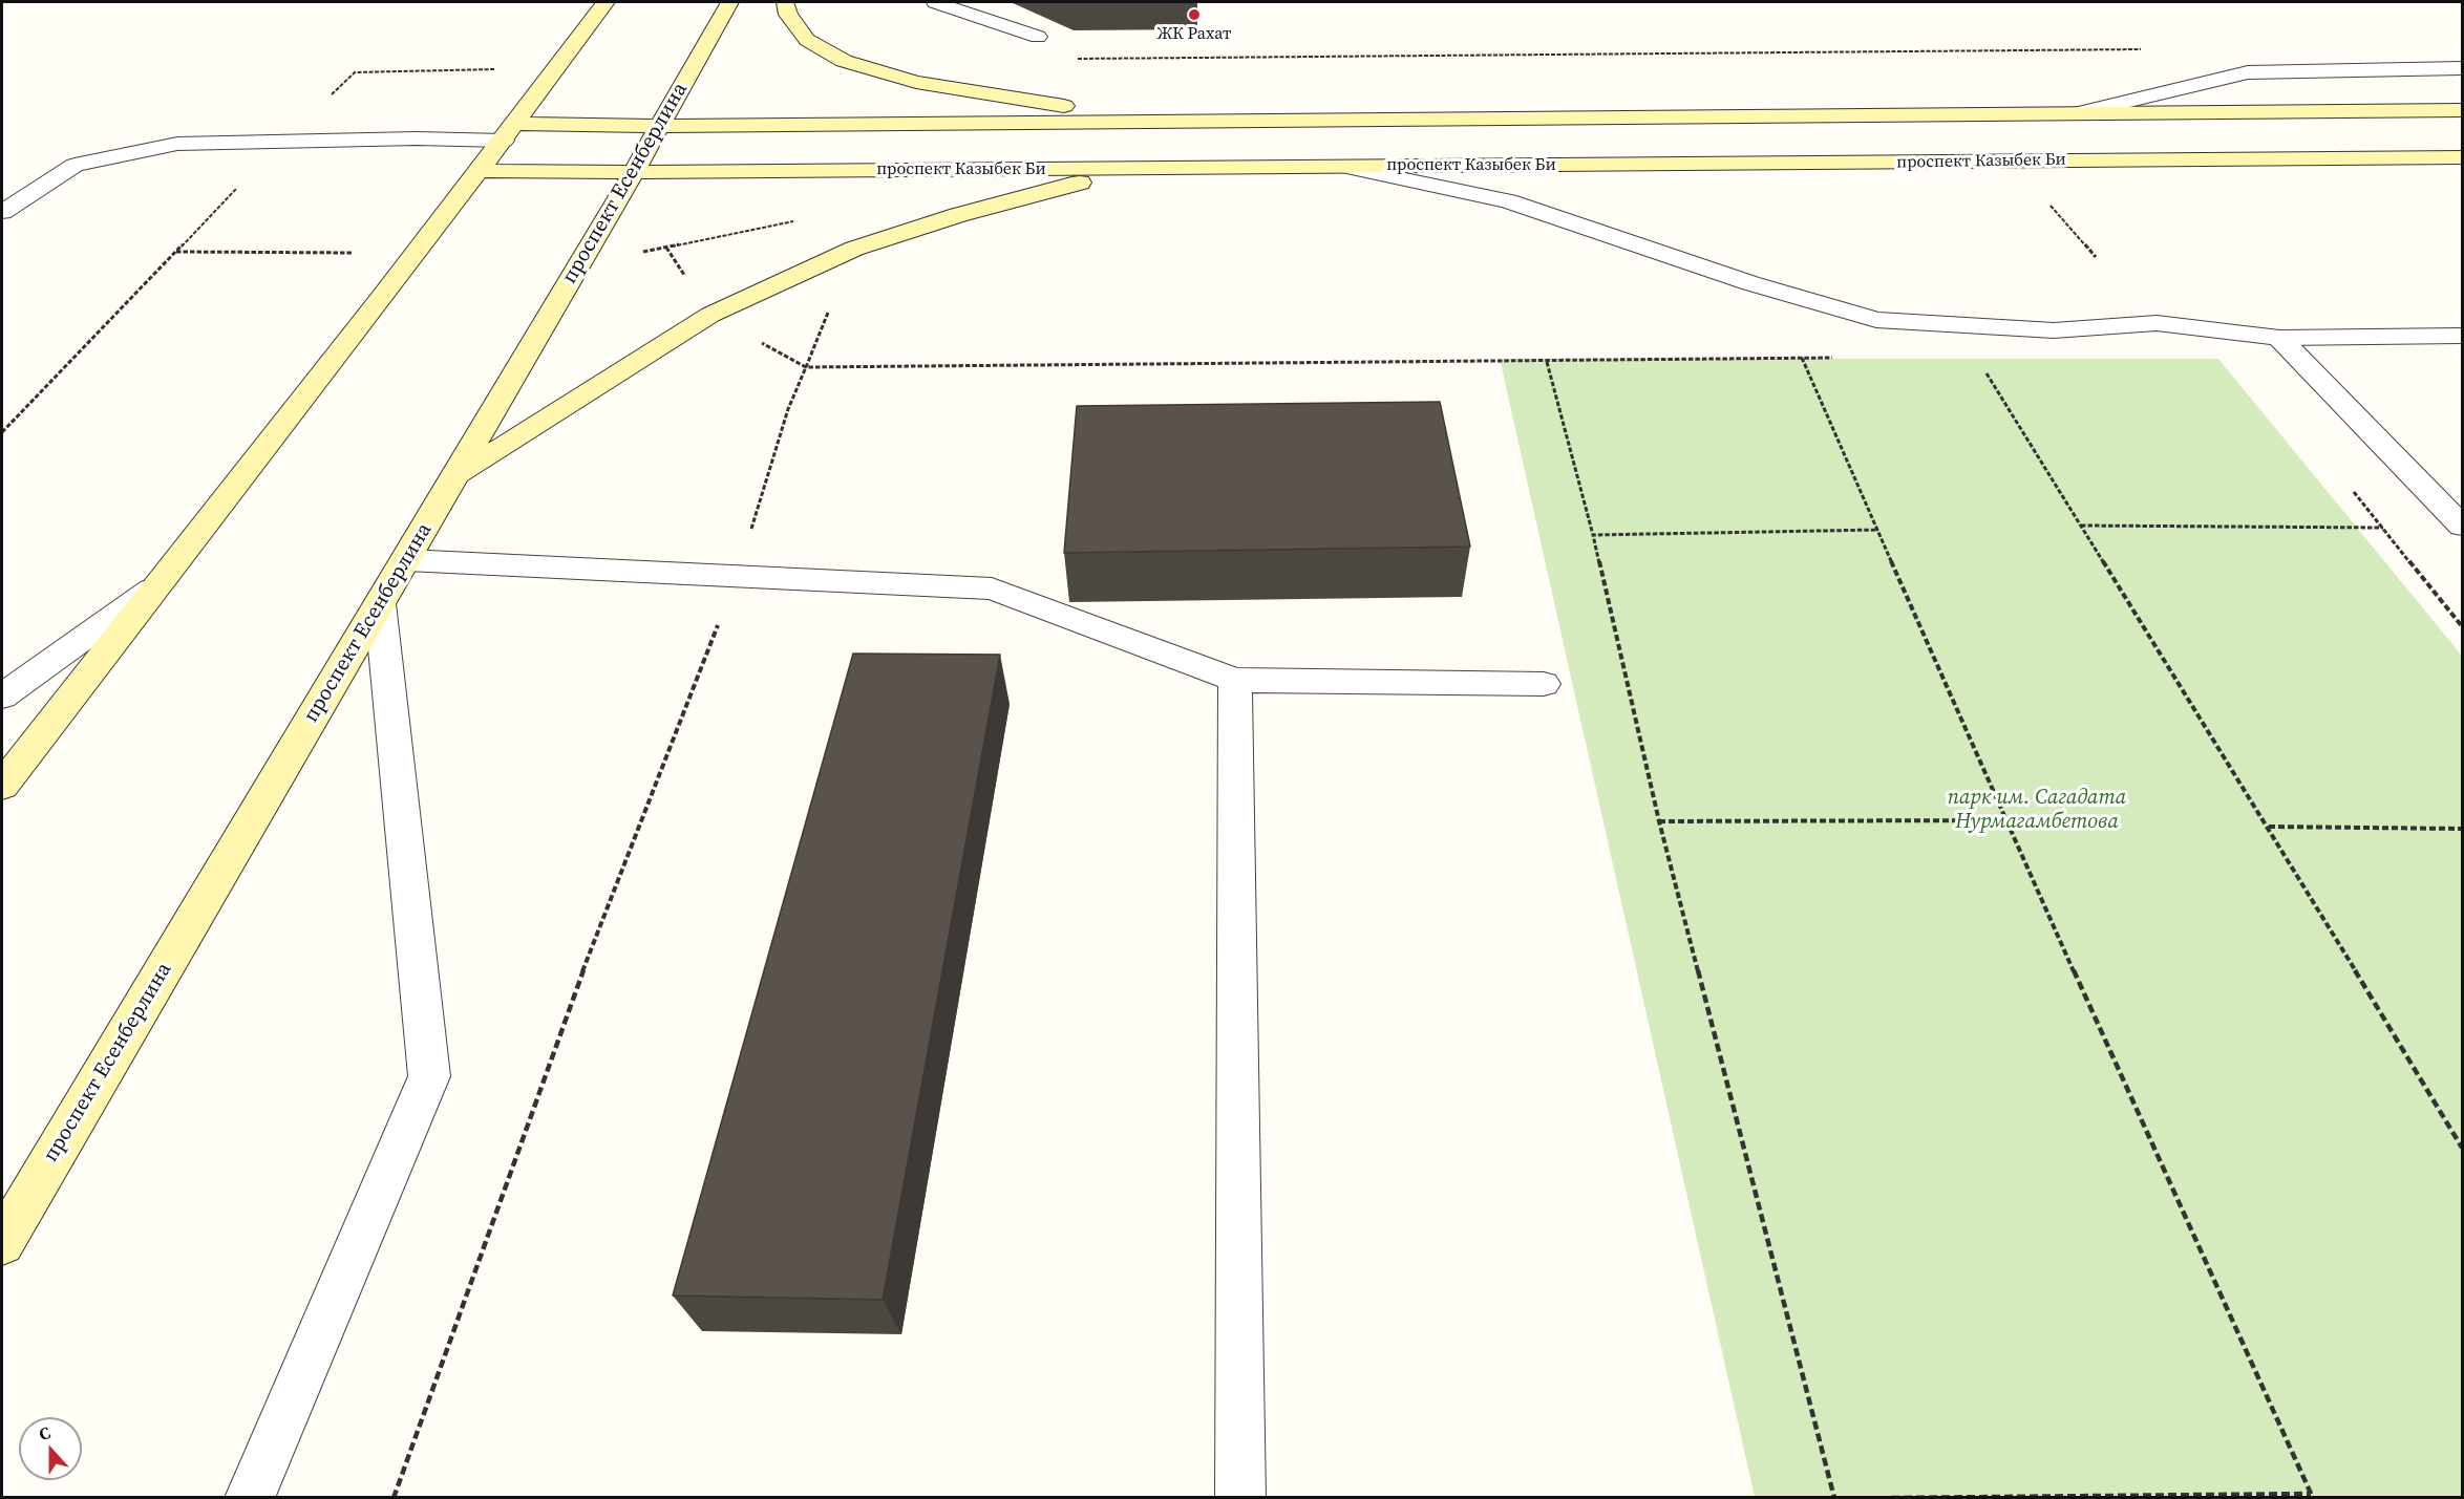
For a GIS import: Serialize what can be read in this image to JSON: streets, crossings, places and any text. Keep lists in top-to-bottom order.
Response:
{
  "streets": {
    "street": ["проспект Казыбек Би", "проспект Есенберлина"]
  },
  "crossings": [
    ["проспект Казыбек Би", "проспект Есенберлина"]
  ],
  "parks": ["парк им. Сагадата Нурмагамбетова"],
  "places": ["ЖК Рахат"],
  "north": "top"
}
